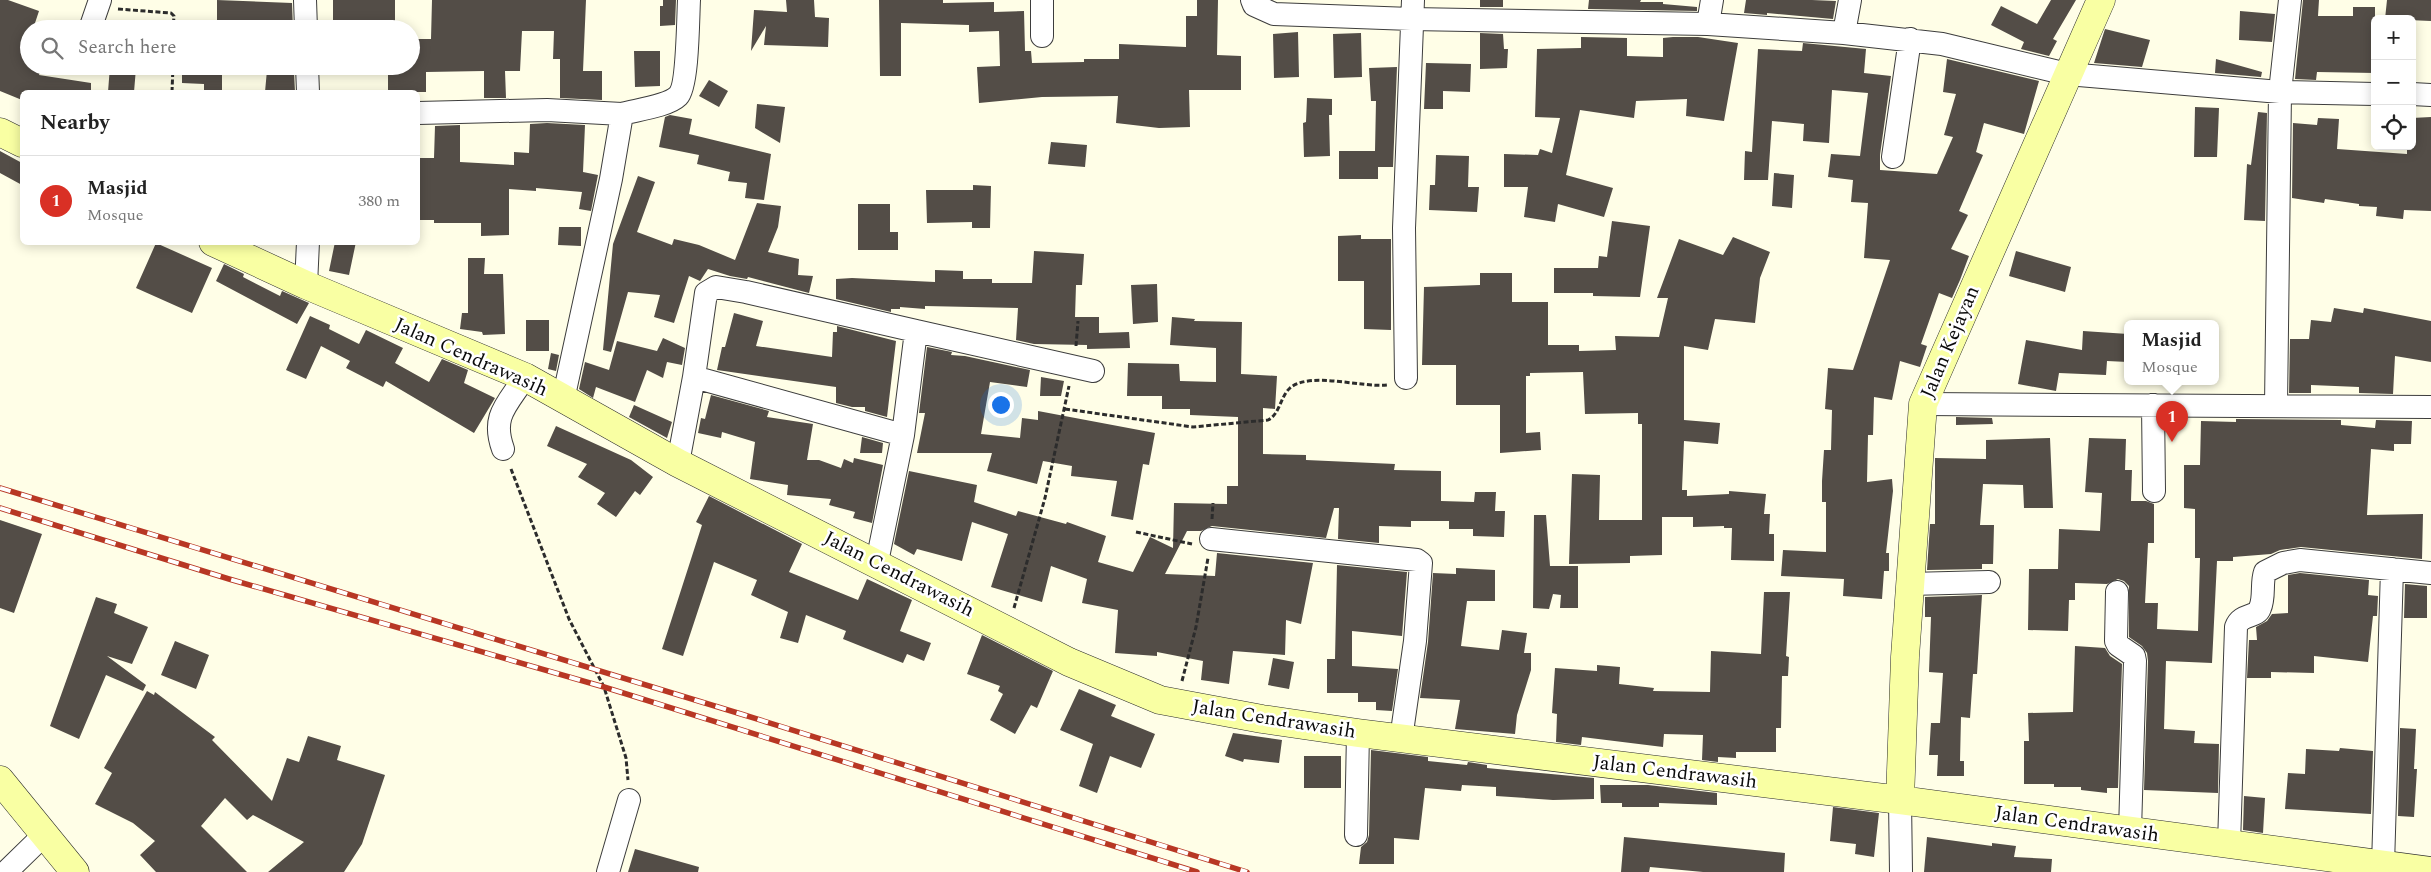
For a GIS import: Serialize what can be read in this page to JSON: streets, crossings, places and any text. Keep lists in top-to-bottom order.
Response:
{
  "streets": {
    "main road": ["Jalan Kejayan", "Jalan Cendrawasih"]
  },
  "crossings": [
    ["Jalan Kejayan", "Jalan Cendrawasih"]
  ],
  "page": {
    "map_buttons": ["+", "−"],
    "search": "Search here",
    "heading": "Nearby",
    "list": [
      {
        "mark": "1",
        "name": "Masjid",
        "note": "Mosque",
        "value": "380 m"
      }
    ],
    "popup": ["Masjid", "Mosque"],
    "pins": "1"
  }
}
